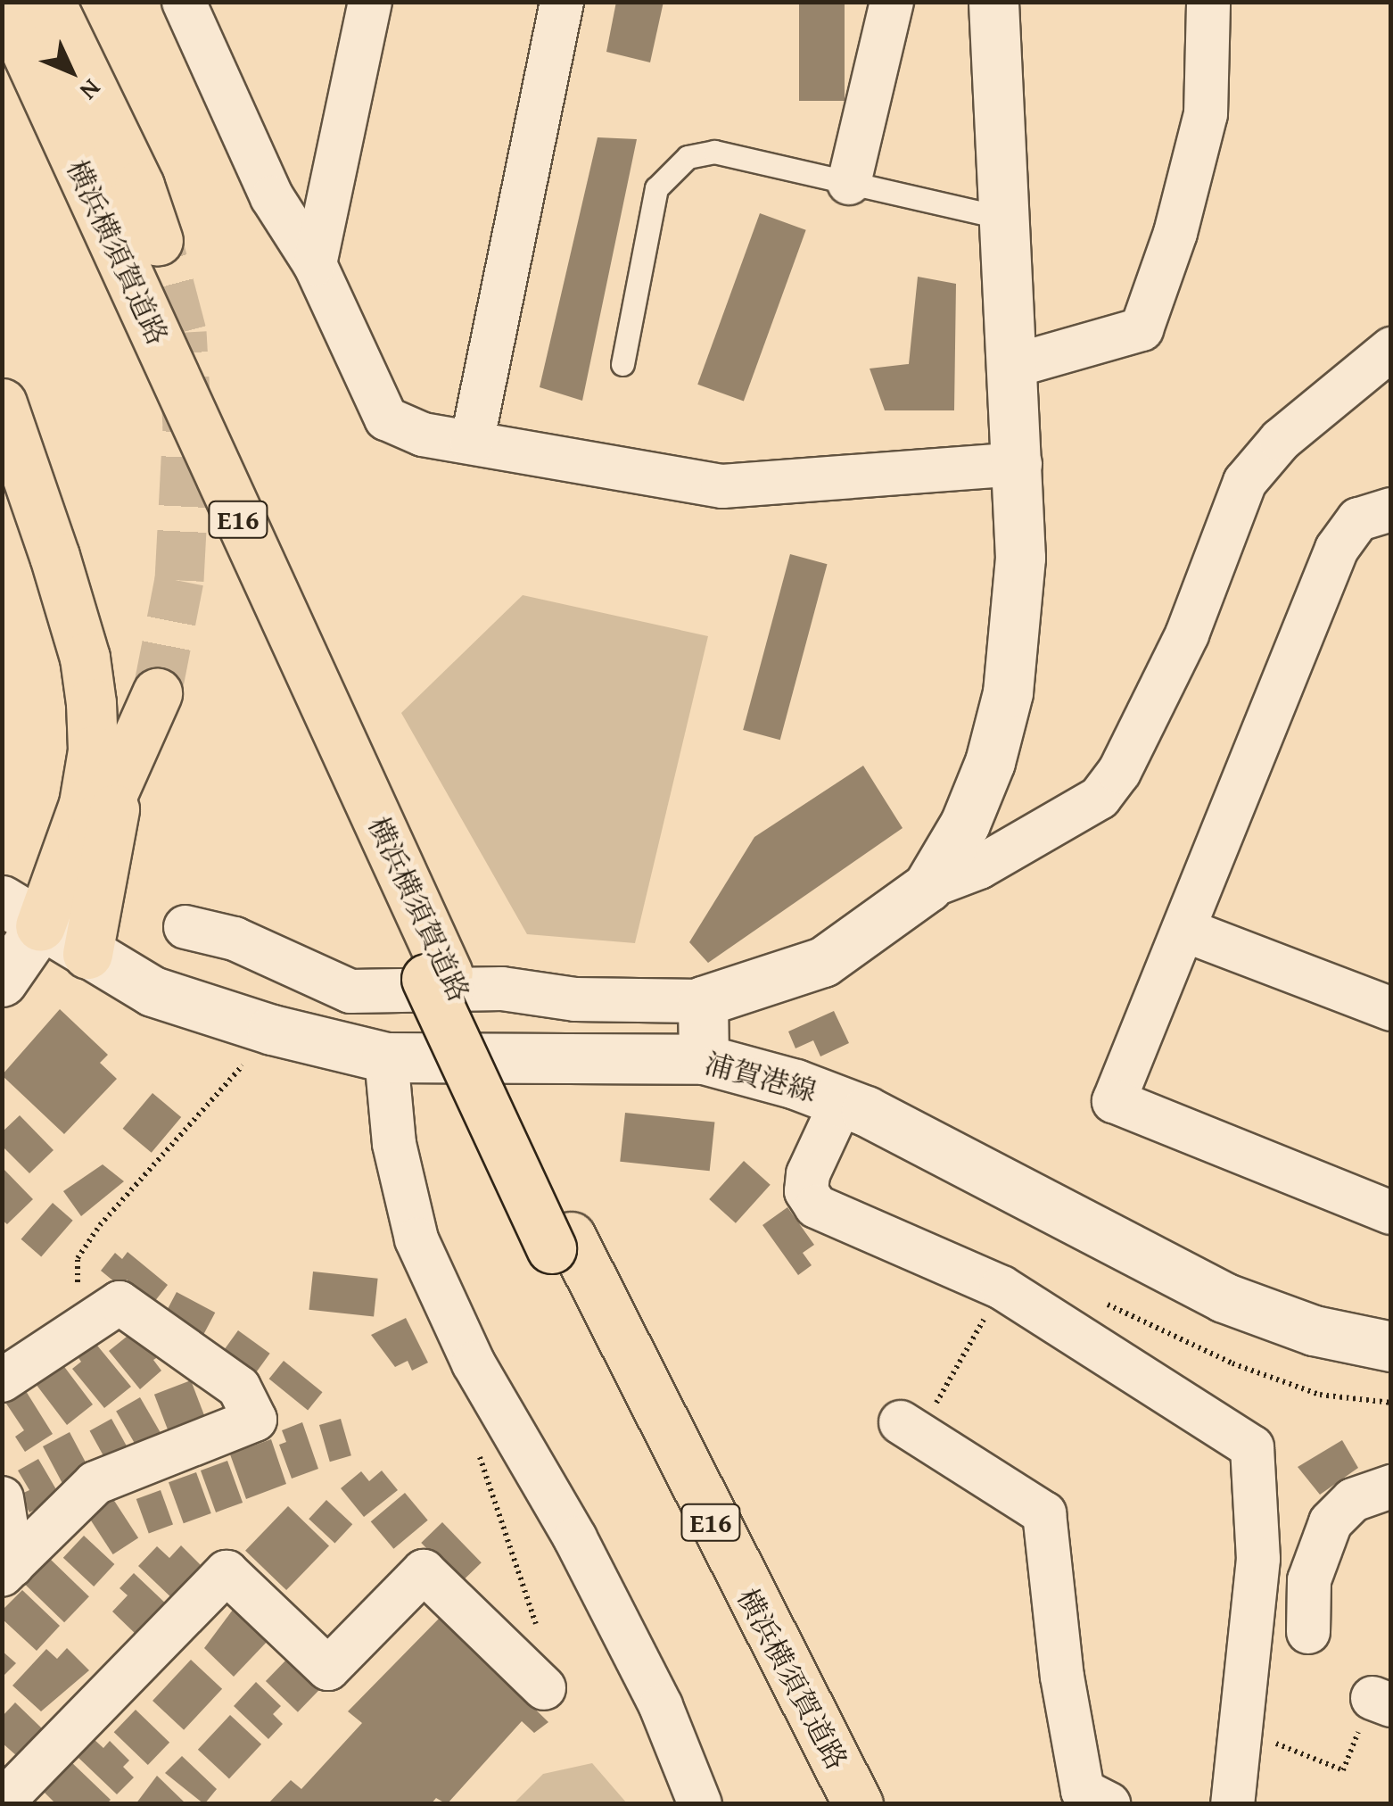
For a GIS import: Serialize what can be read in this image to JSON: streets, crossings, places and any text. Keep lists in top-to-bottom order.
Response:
{
  "streets": {
    "highway": ["横浜横須賀道路", "E16"],
    "main road": ["浦賀港線"]
  },
  "north": "bottom right"
}
